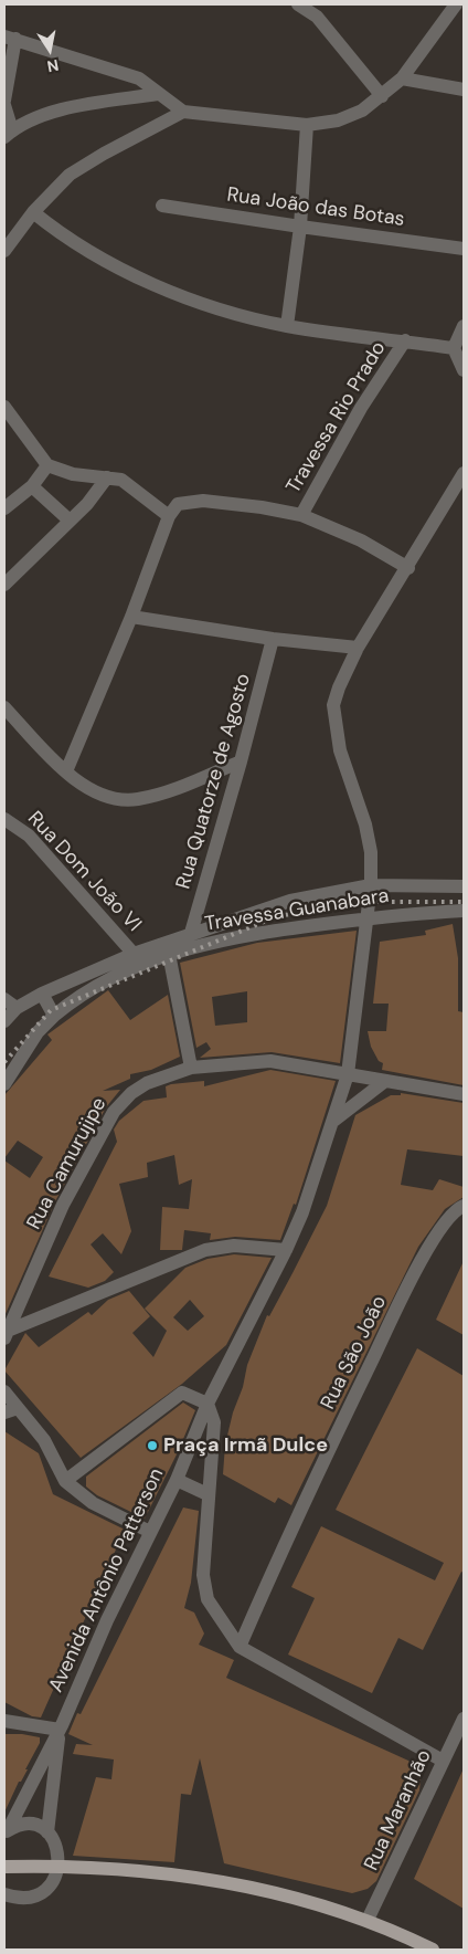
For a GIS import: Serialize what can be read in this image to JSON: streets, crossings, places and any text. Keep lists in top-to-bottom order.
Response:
{
  "streets": {
    "street": [
      "Rua João das Botas",
      "Travessa Rio Prado",
      "Rua Quatorze de Agosto",
      "Rua Dom João VI",
      "Travessa Guanabara",
      "Rua Camurujipe",
      "Rua São João",
      "Avenida Antônio Patterson",
      "Rua Maranhão"
    ]
  },
  "crossings": [
    ["Travessa Guanabara", "Avenida Antônio Patterson"],
    ["Rua Camurujipe", "Avenida Antônio Patterson"]
  ],
  "places": ["Praça Irmã Dulce"],
  "north": "bottom"
}
